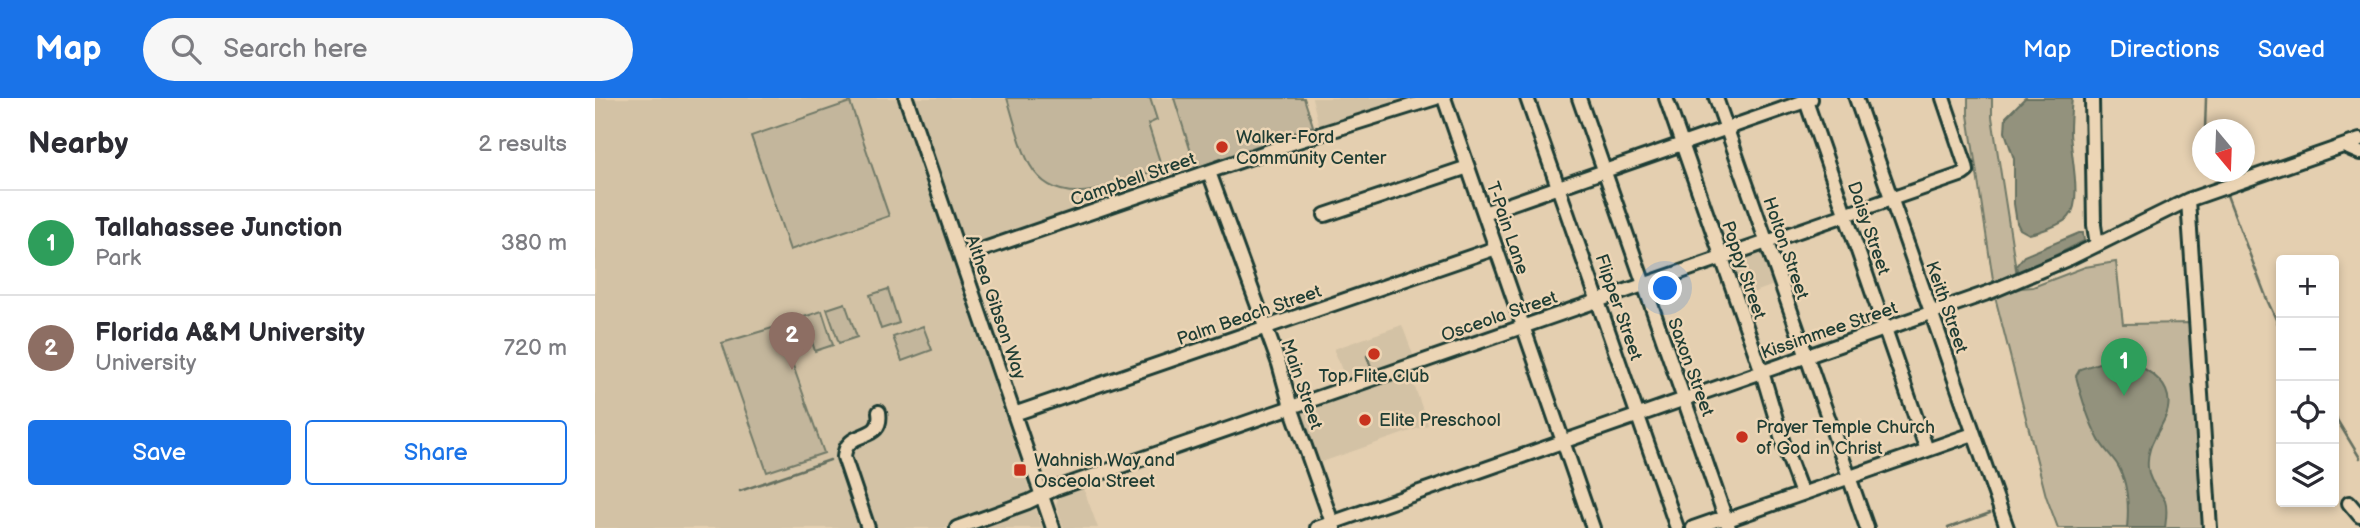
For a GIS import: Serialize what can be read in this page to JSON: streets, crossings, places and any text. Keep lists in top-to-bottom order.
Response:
{
  "streets": {
    "street": [
      "Campbell Street",
      "T-Pain Lane",
      "Daisy Street",
      "Holton Street",
      "Poppy Street",
      "Althea Gibson Way",
      "Flipper Street",
      "Keith Street",
      "Palm Beach Street",
      "Osceola Street",
      "Kissimmee Street",
      "Saxon Street",
      "Main Street"
    ]
  },
  "crossings": [
    ["Campbell Street", "Althea Gibson Way"],
    ["Campbell Street", "Main Street"],
    ["T-Pain Lane", "Palm Beach Street"],
    ["T-Pain Lane", "Osceola Street"],
    ["T-Pain Lane", "Kissimmee Street"],
    ["Daisy Street", "Osceola Street"],
    ["Daisy Street", "Kissimmee Street"],
    ["Holton Street", "Osceola Street"],
    ["Holton Street", "Kissimmee Street"],
    ["Poppy Street", "Osceola Street"],
    ["Poppy Street", "Kissimmee Street"],
    ["Althea Gibson Way", "Palm Beach Street"],
    ["Althea Gibson Way", "Osceola Street"],
    ["Flipper Street", "Osceola Street"],
    ["Flipper Street", "Kissimmee Street"],
    ["Keith Street", "Osceola Street"],
    ["Keith Street", "Kissimmee Street"],
    ["Palm Beach Street", "Main Street"],
    ["Osceola Street", "Saxon Street"],
    ["Osceola Street", "Main Street"],
    ["Kissimmee Street", "Saxon Street"],
    ["Kissimmee Street", "Main Street"]
  ],
  "places": {
    "other": [
      "Walker-Ford Community Center",
      "Top Flite Club",
      "Elite Preschool",
      "Prayer Temple Church of God in Christ"
    ],
    "transit": ["Wahnish Way and Osceola Street"]
  },
  "north": "bottom",
  "page": {
    "header": "Map",
    "search": "Search here",
    "nav": ["Map", "Directions", "Saved"],
    "heading": ["Nearby", "2 results"],
    "list": [
      {
        "mark": "1",
        "name": "Tallahassee Junction",
        "note": "Park",
        "value": "380 m"
      },
      {
        "mark": "2",
        "name": "Florida A&M University",
        "note": "University",
        "value": "720 m"
      }
    ],
    "map_buttons": ["+", "−"],
    "pins": ["2", "1"],
    "buttons": ["Save", "Share"]
  }
}
